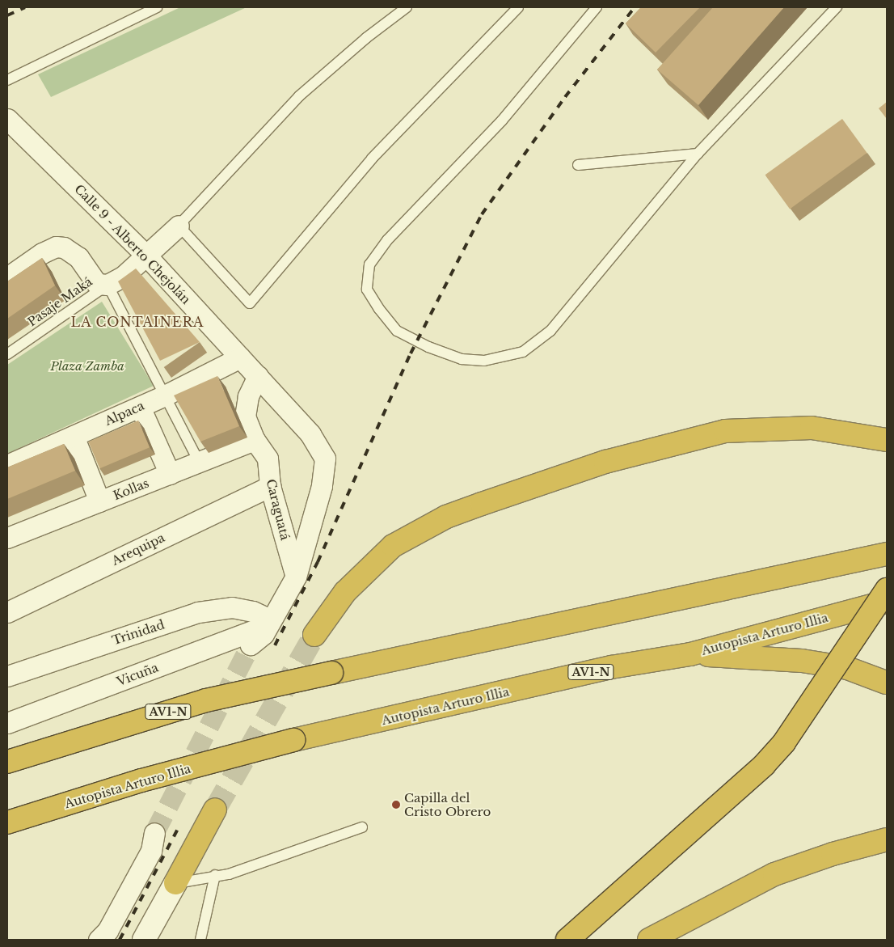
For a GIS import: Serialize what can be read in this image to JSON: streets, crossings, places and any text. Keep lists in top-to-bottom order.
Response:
{
  "streets": {
    "highway": ["Autopista Arturo Illia", "AV1-N"],
    "street": [
      "Calle 9 - Alberto Chejolán",
      "Alpaca",
      "Kollas",
      "Caraguatá",
      "Arequipa",
      "Trinidad",
      "Vicuña"
    ],
    "lane": ["Pasaje Maká"]
  },
  "crossings": [
    ["Calle 9 - Alberto Chejolán", "Alpaca"],
    ["Calle 9 - Alberto Chejolán", "Caraguatá"],
    ["Calle 9 - Alberto Chejolán", "Trinidad"],
    ["Calle 9 - Alberto Chejolán", "Vicuña"],
    ["Kollas", "Caraguatá"],
    ["Caraguatá", "Arequipa"],
    ["Trinidad", "Vicuña"]
  ],
  "districts": ["LA CONTAINERA"],
  "parks": ["Plaza Zamba"],
  "places": ["Capilla del Cristo Obrero"]
}
